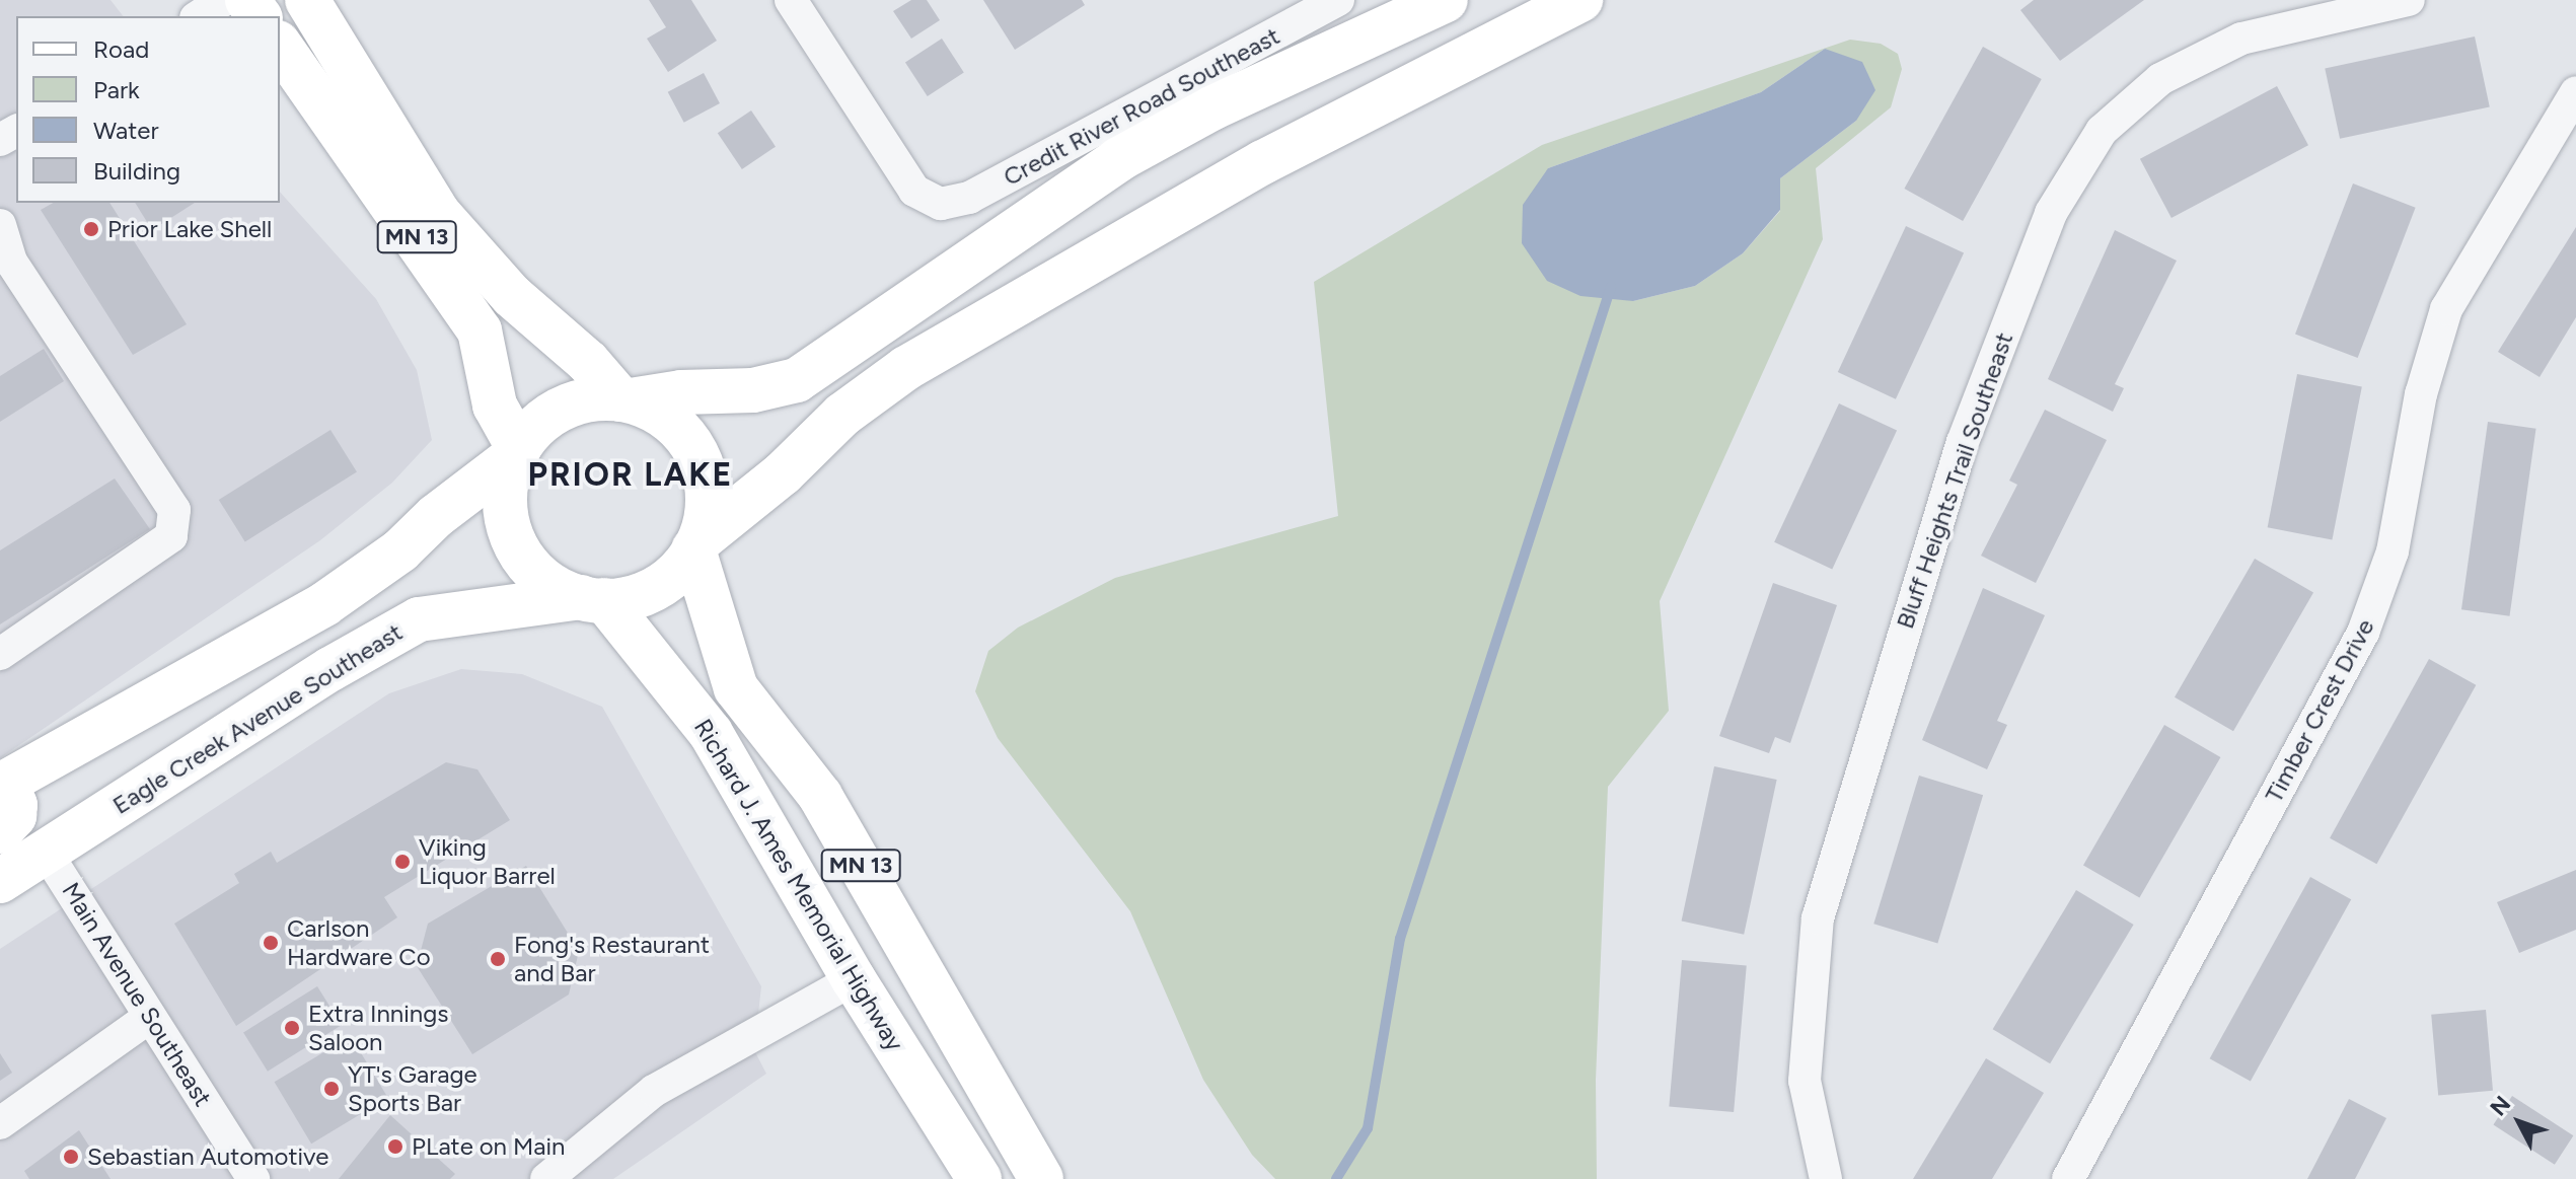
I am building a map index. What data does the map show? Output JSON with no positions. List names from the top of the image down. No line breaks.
{"streets":{"main road":["MN 13","Eagle Creek Avenue Southeast","Richard J. Ames Memorial Highway"],"street":["Credit River Road Southeast","Bluff Heights Trail Southeast","Timber Crest Drive","Main Avenue Southeast"]},"crossings":[["MN 13","Eagle Creek Avenue Southeast"],["MN 13","Richard J. Ames Memorial Highway"],["Eagle Creek Avenue Southeast","Richard J. Ames Memorial Highway"],["Eagle Creek Avenue Southeast","Main Avenue Southeast"]],"districts":["PRIOR LAKE"],"places":["Prior Lake Shell","Viking Liquor Barrel","Carlson Hardware Co","Fong's Restaurant and Bar","Extra Innings Saloon","YT's Garage Sports Bar","PLate on Main","Sebastian Automotive"],"legend":["Road","Park","Water","Building"],"north":"top left"}
